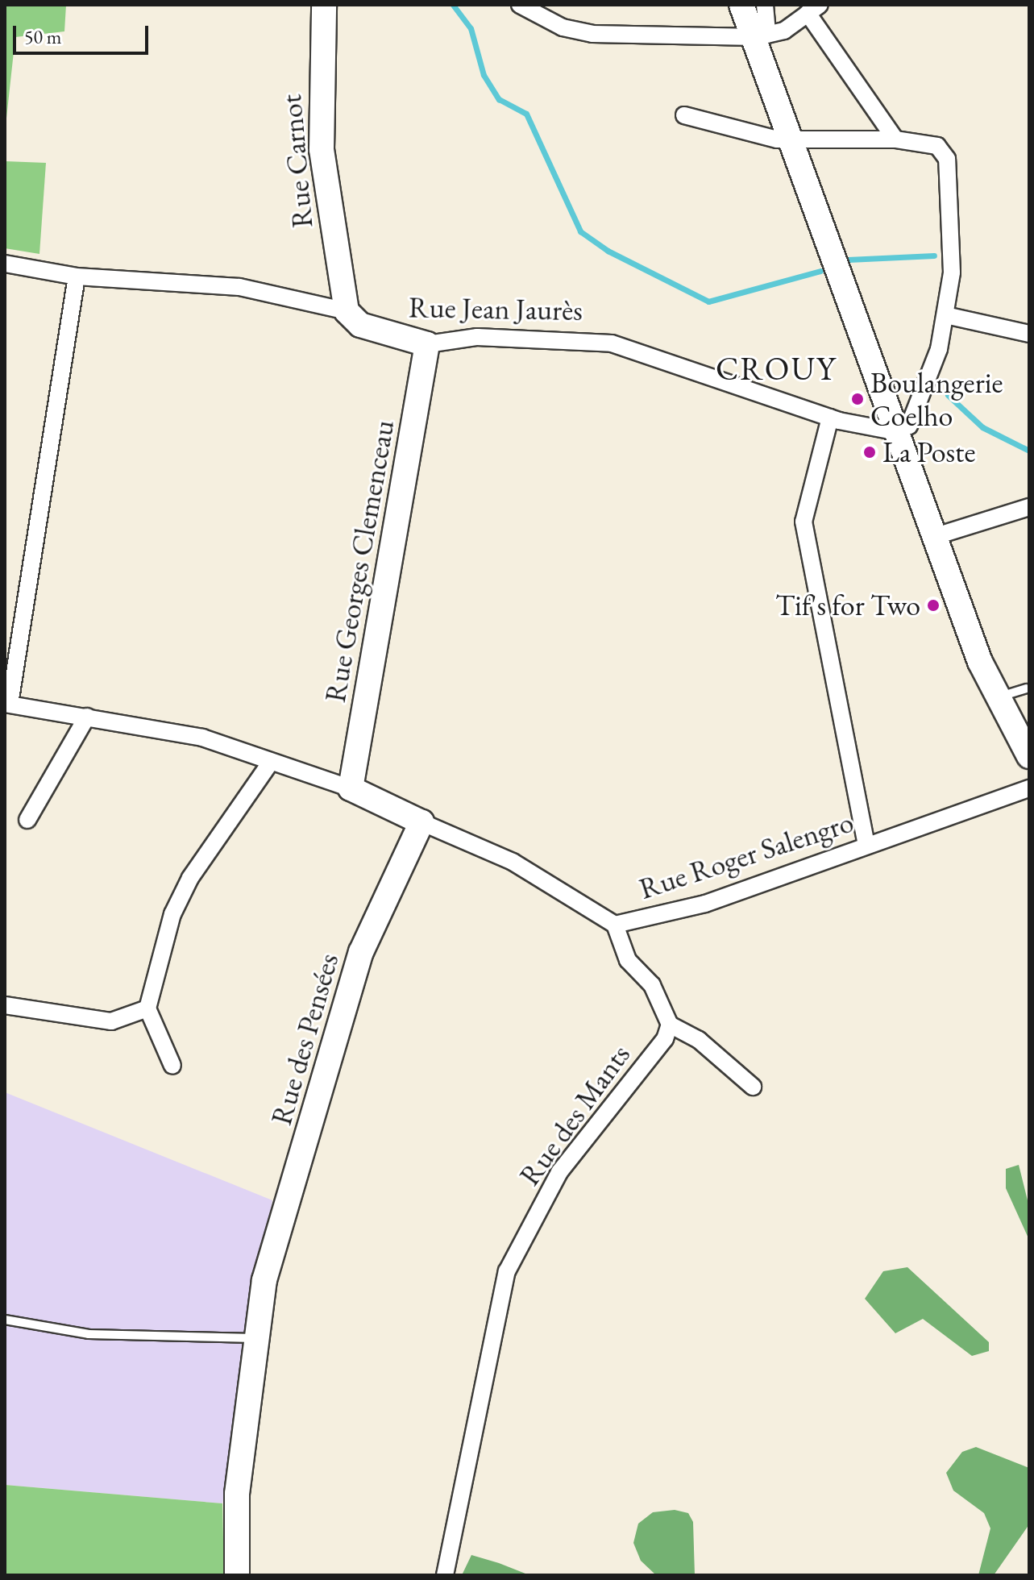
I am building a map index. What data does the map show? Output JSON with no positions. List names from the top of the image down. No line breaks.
{"streets":{"street":["Rue Carnot","Rue Jean Jaurès","Rue Georges Clemenceau","Rue Roger Salengro","Rue des Pensées","Rue des Mants"]},"crossings":[["Rue Carnot","Rue Jean Jaurès"],["Rue Jean Jaurès","Rue Georges Clemenceau"],["Rue Roger Salengro","Rue des Pensées"]],"districts":["CROUY"],"places":["Boulangerie Coelho","La Poste","Tif's for Two"],"scale_bar":"50 m"}
